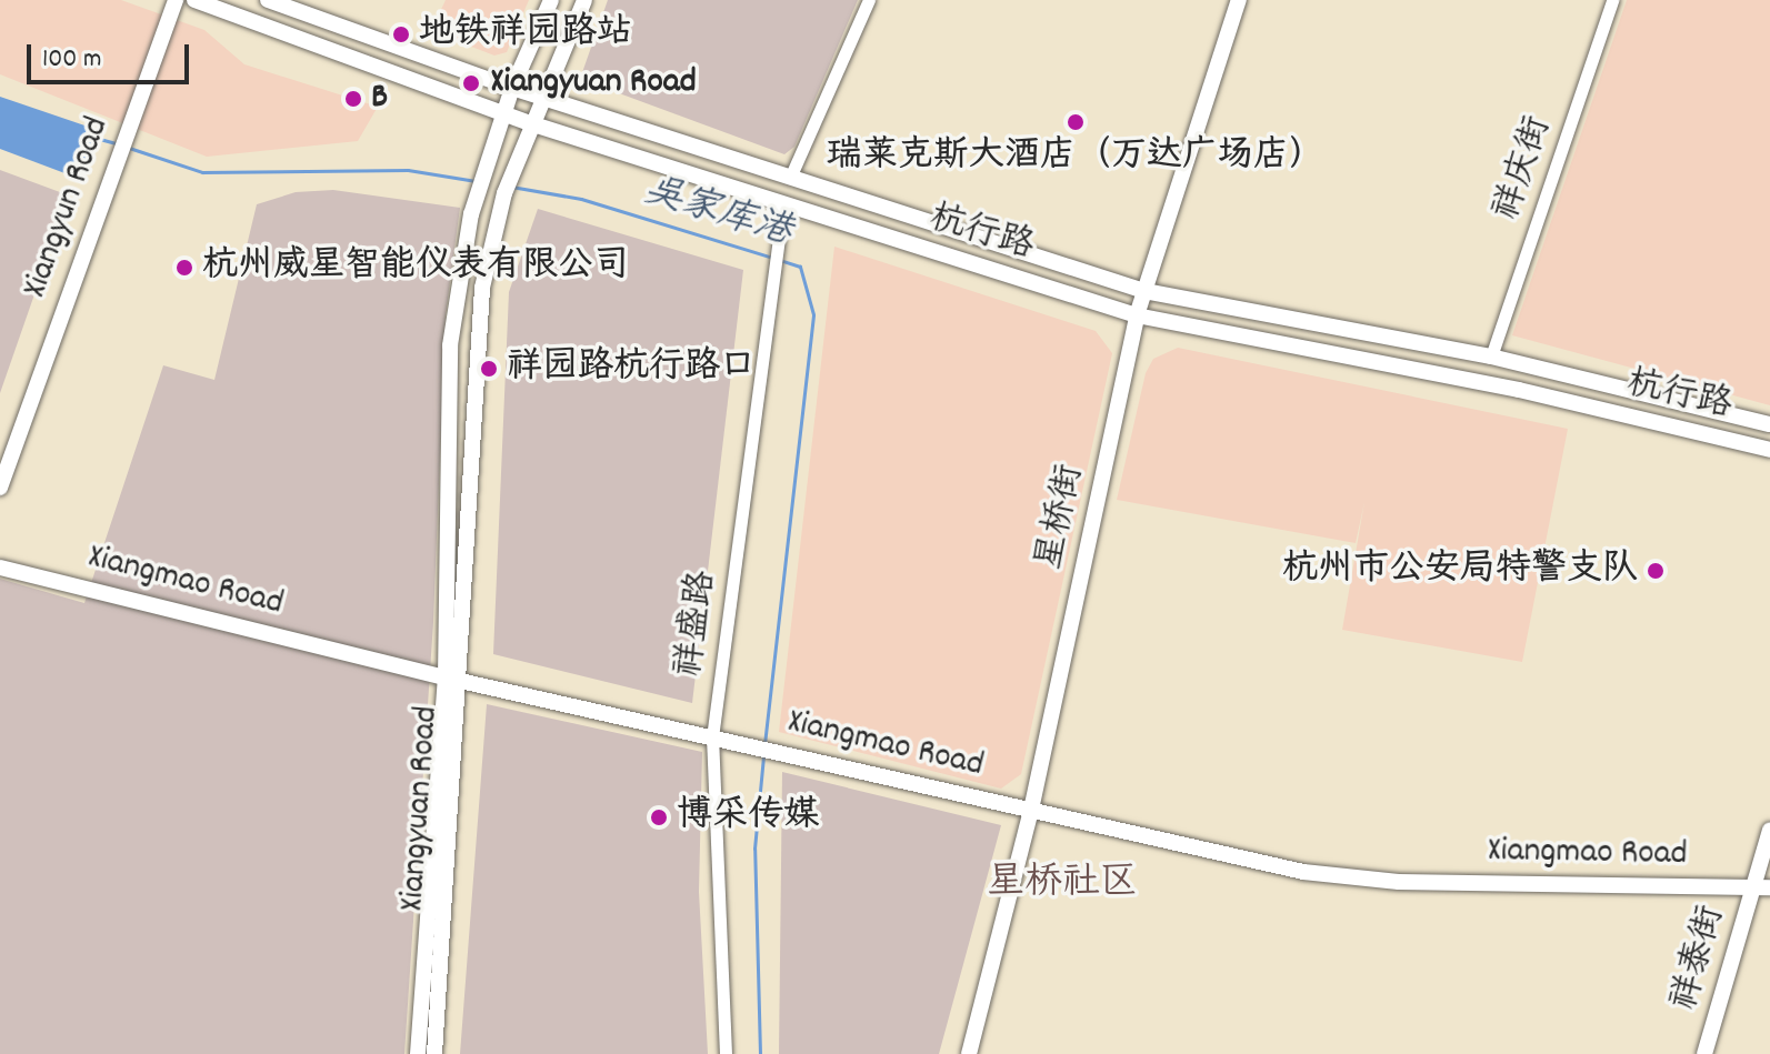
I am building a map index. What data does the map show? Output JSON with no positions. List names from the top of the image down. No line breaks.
{"streets":{"main road":["Xiangyun Road","杭行路","星桥街","Xiangmao Road","Xiangyuan Road","祥泰街"],"street":["祥庆街","祥盛路"]},"crossings":[["祥庆街","杭行路"],["杭行路","星桥街"],["杭行路","祥盛路"],["杭行路","Xiangyuan Road"],["星桥街","Xiangmao Road"],["Xiangmao Road","祥盛路"],["Xiangmao Road","Xiangyuan Road"],["Xiangmao Road","祥泰街"]],"districts":["星桥社区"],"water":["吴家库港"],"places":["地铁祥园路站","Xiangyuan Road","B","瑞莱克斯大酒店（万达广场店）","杭州威星智能仪表有限公司","祥园路杭行路口","杭州市公安局特警支队","博采传媒"],"scale_bar":"100 m"}
